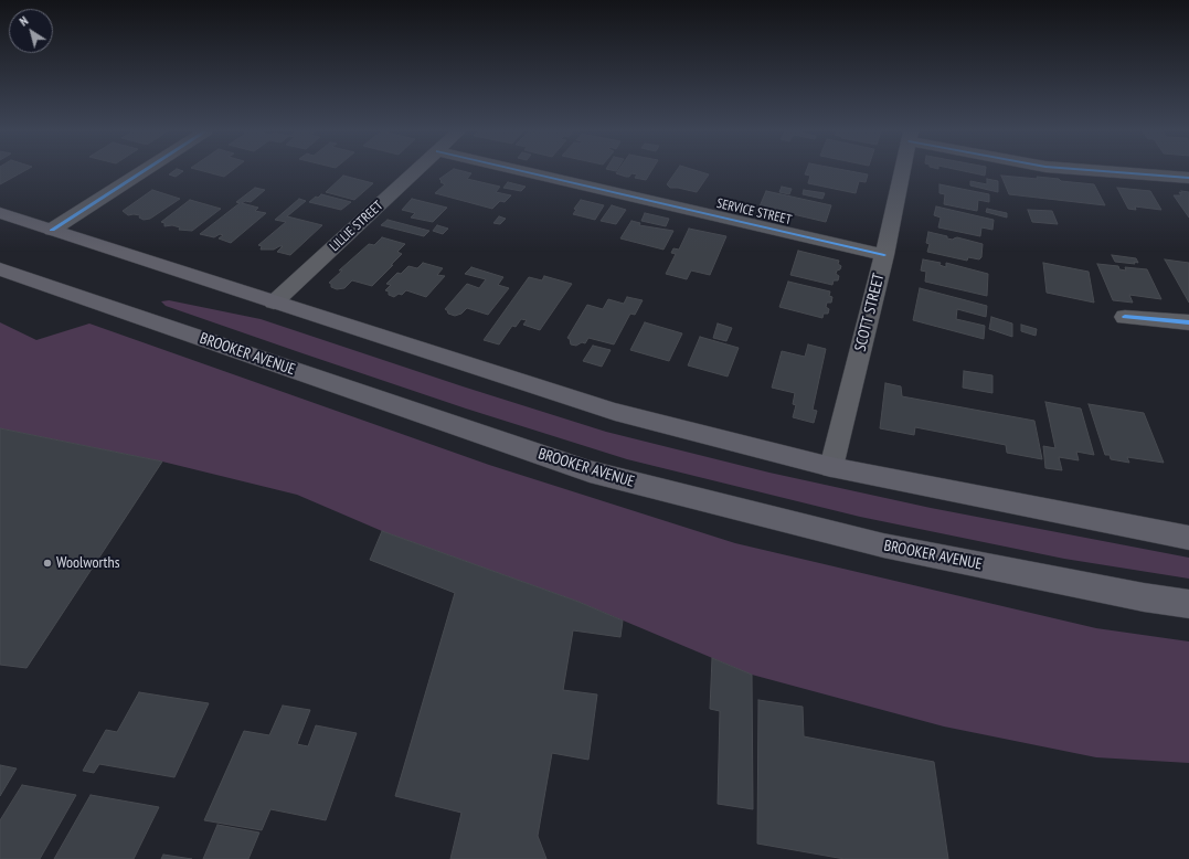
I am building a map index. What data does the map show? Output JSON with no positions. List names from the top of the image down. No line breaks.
{"streets":{"highway":["BROOKER AVENUE"],"street":["SERVICE STREET","LILLIE STREET","SCOTT STREET"]},"crossings":[["SERVICE STREET","SCOTT STREET"]],"places":["Woolworths"],"north":"top left"}
